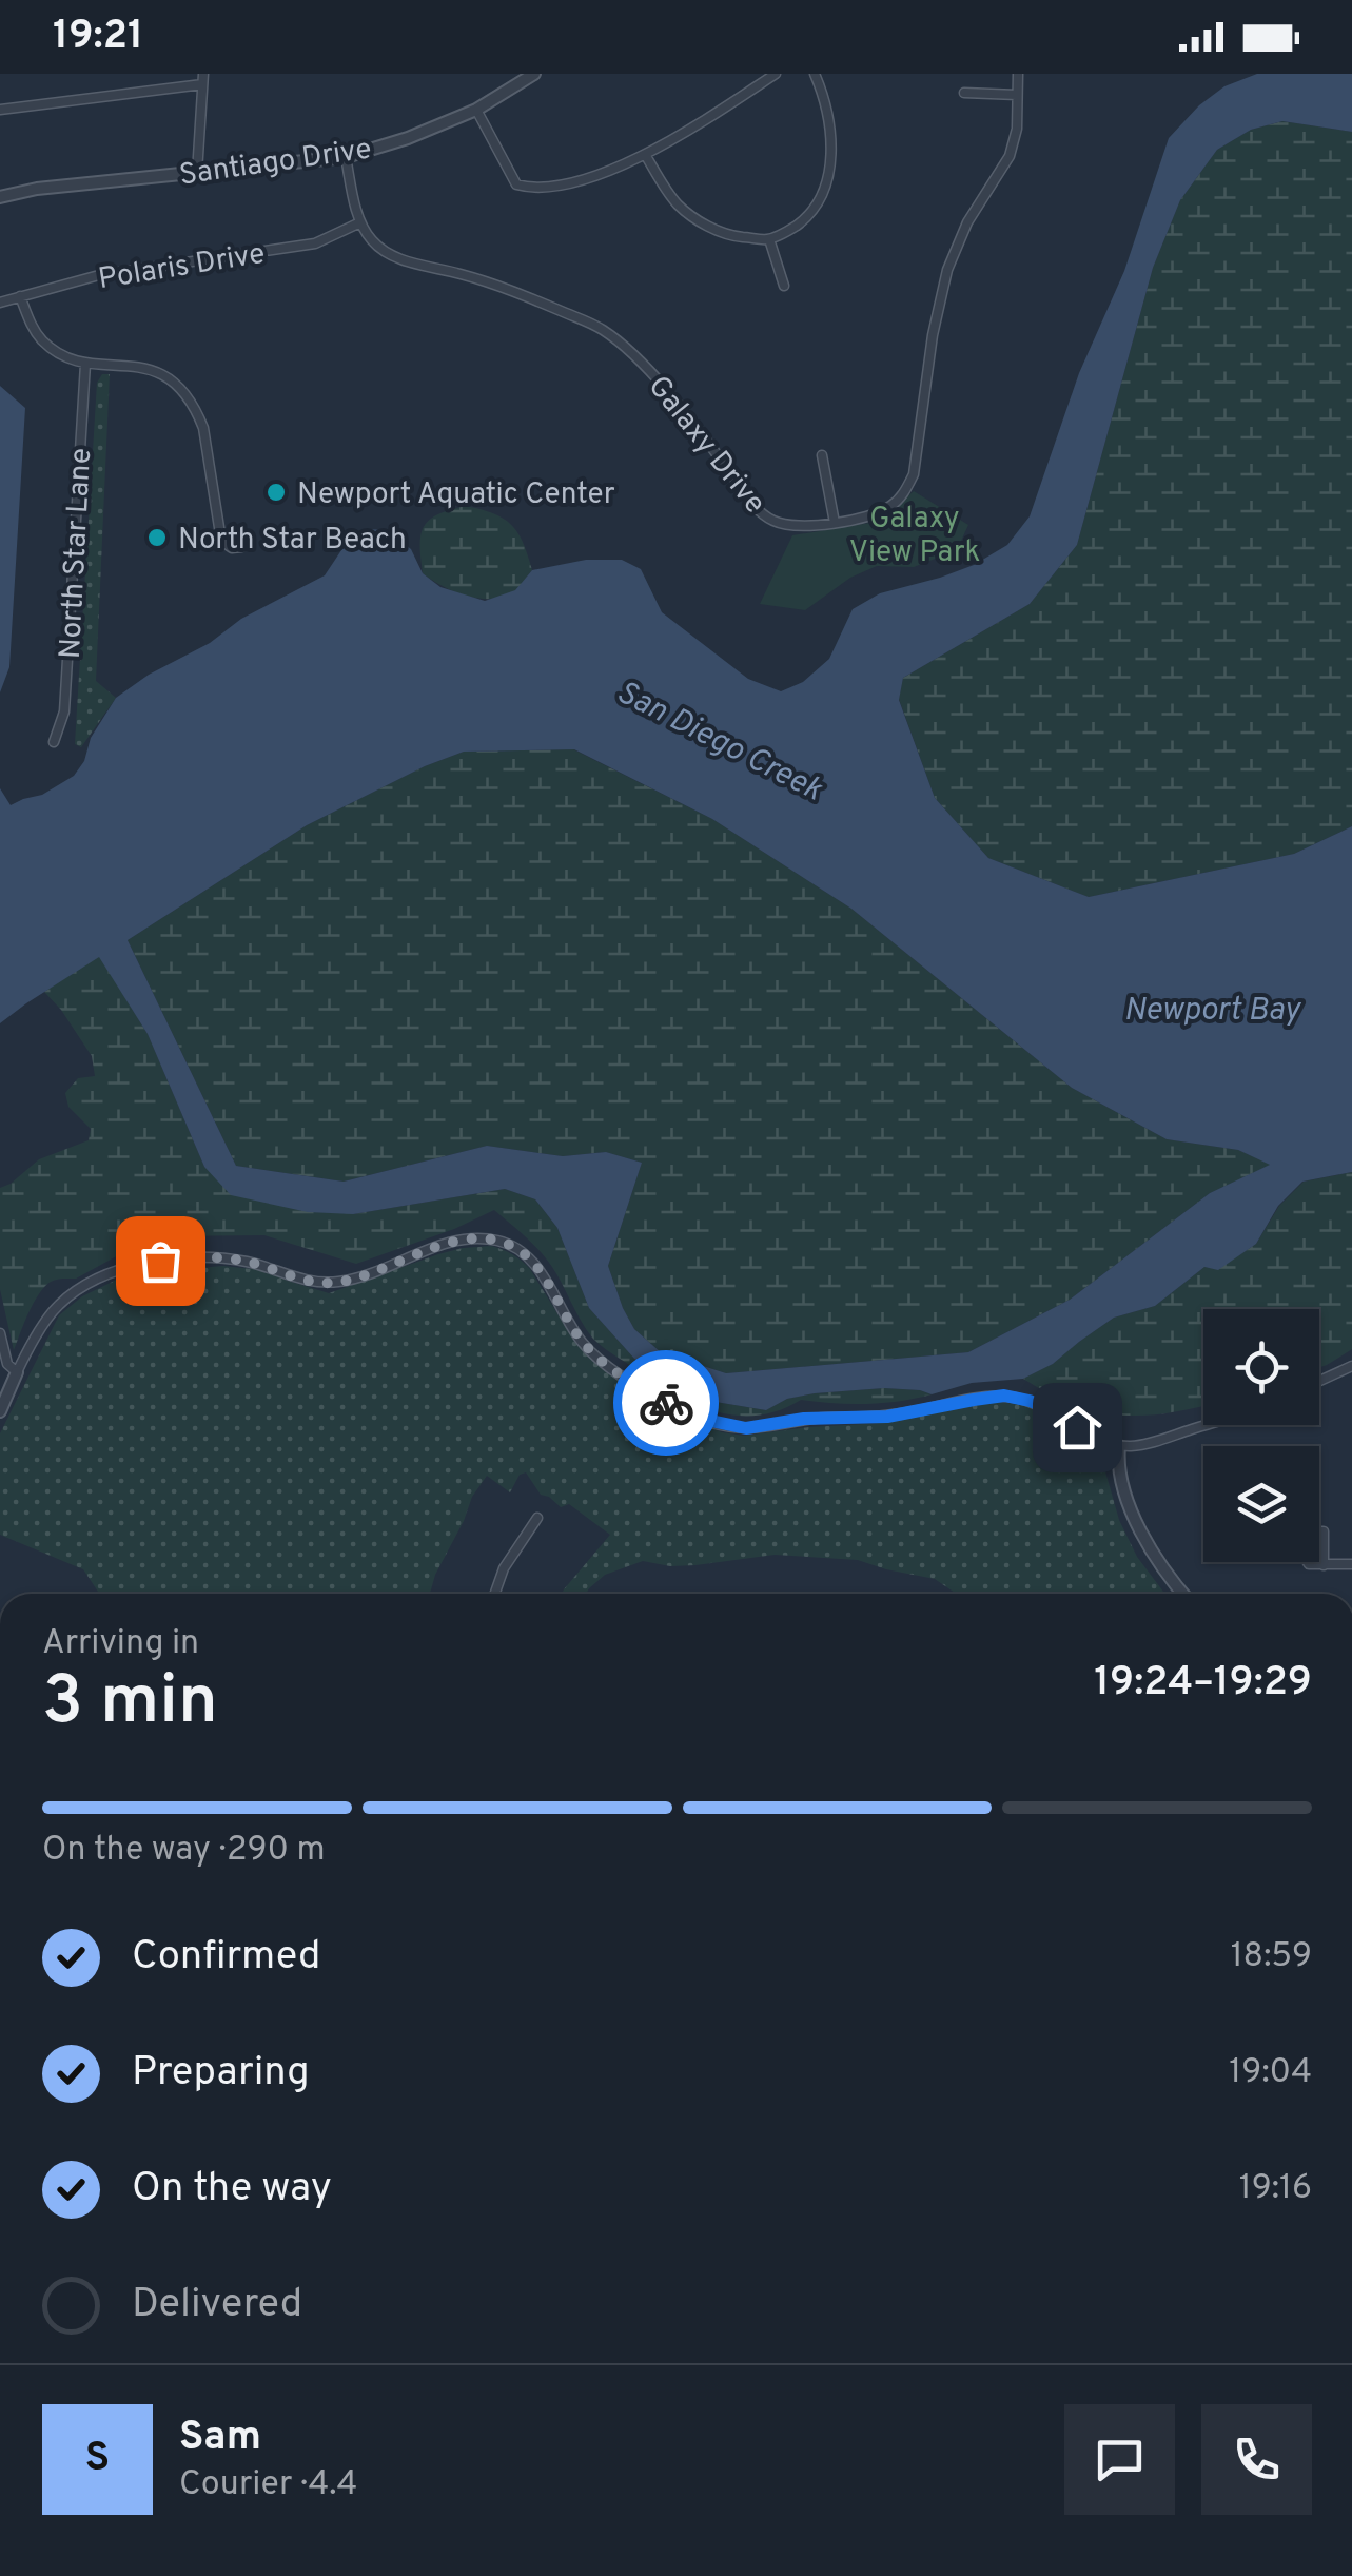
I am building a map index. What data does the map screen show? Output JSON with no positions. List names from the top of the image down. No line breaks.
{"streets":{"street":["Santiago Drive","Polaris Drive","Galaxy Drive","North Star Lane"]},"crossings":[["Polaris Drive","Galaxy Drive"]],"water":["San Diego Creek","Newport Bay"],"parks":["Galaxy View Park"],"places":["Newport Aquatic Center","North Star Beach"],"page":{"status":"19:21","heading":["3 min","Arriving in","19:24–19:29"],"panel":["Sam","Courier · 4.4"],"bar":"On the way · 290 m","list":[["Confirmed","18:59"],["Preparing","19:04"],["On the way","19:16"],"Delivered"],"round":"S"}}
